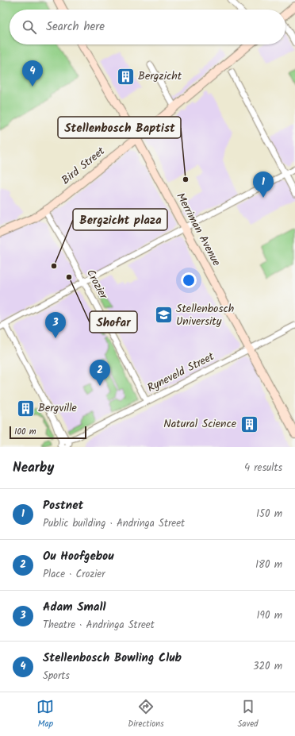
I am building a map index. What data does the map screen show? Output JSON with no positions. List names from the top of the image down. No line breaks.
{"streets":{"street":["Bird Street","Merriman Avenue","Crozier","Ryneveld Street"]},"crossings":[["Bird Street","Merriman Avenue"],["Bird Street","Crozier"],["Merriman Avenue","Ryneveld Street"],["Crozier","Ryneveld Street"]],"places":{"building":["Bergzicht","Bergville","Natural Science"],"other":["Stellenbosch Baptist","Bergzicht plaza","Shofar"],"school or university":["Stellenbosch University"]},"scale_bar":"100 m","page":{"search":"Search here","pins":["4","1","3","2"],"scale":"100 m","heading":["Nearby","4 results"],"list":[{"mark":"1","name":"Postnet","note":"Public building · Andringa Street","value":"150 m"},{"mark":"2","name":"Ou Hoofgebou","note":"Place · Crozier","value":"180 m"},{"mark":"3","name":"Adam Small","note":"Theatre · Andringa Street","value":"190 m"},{"mark":"4","name":"Stellenbosch Bowling Club","note":"Sports","value":"320 m"}],"nav":["Map","Directions","Saved"]}}
